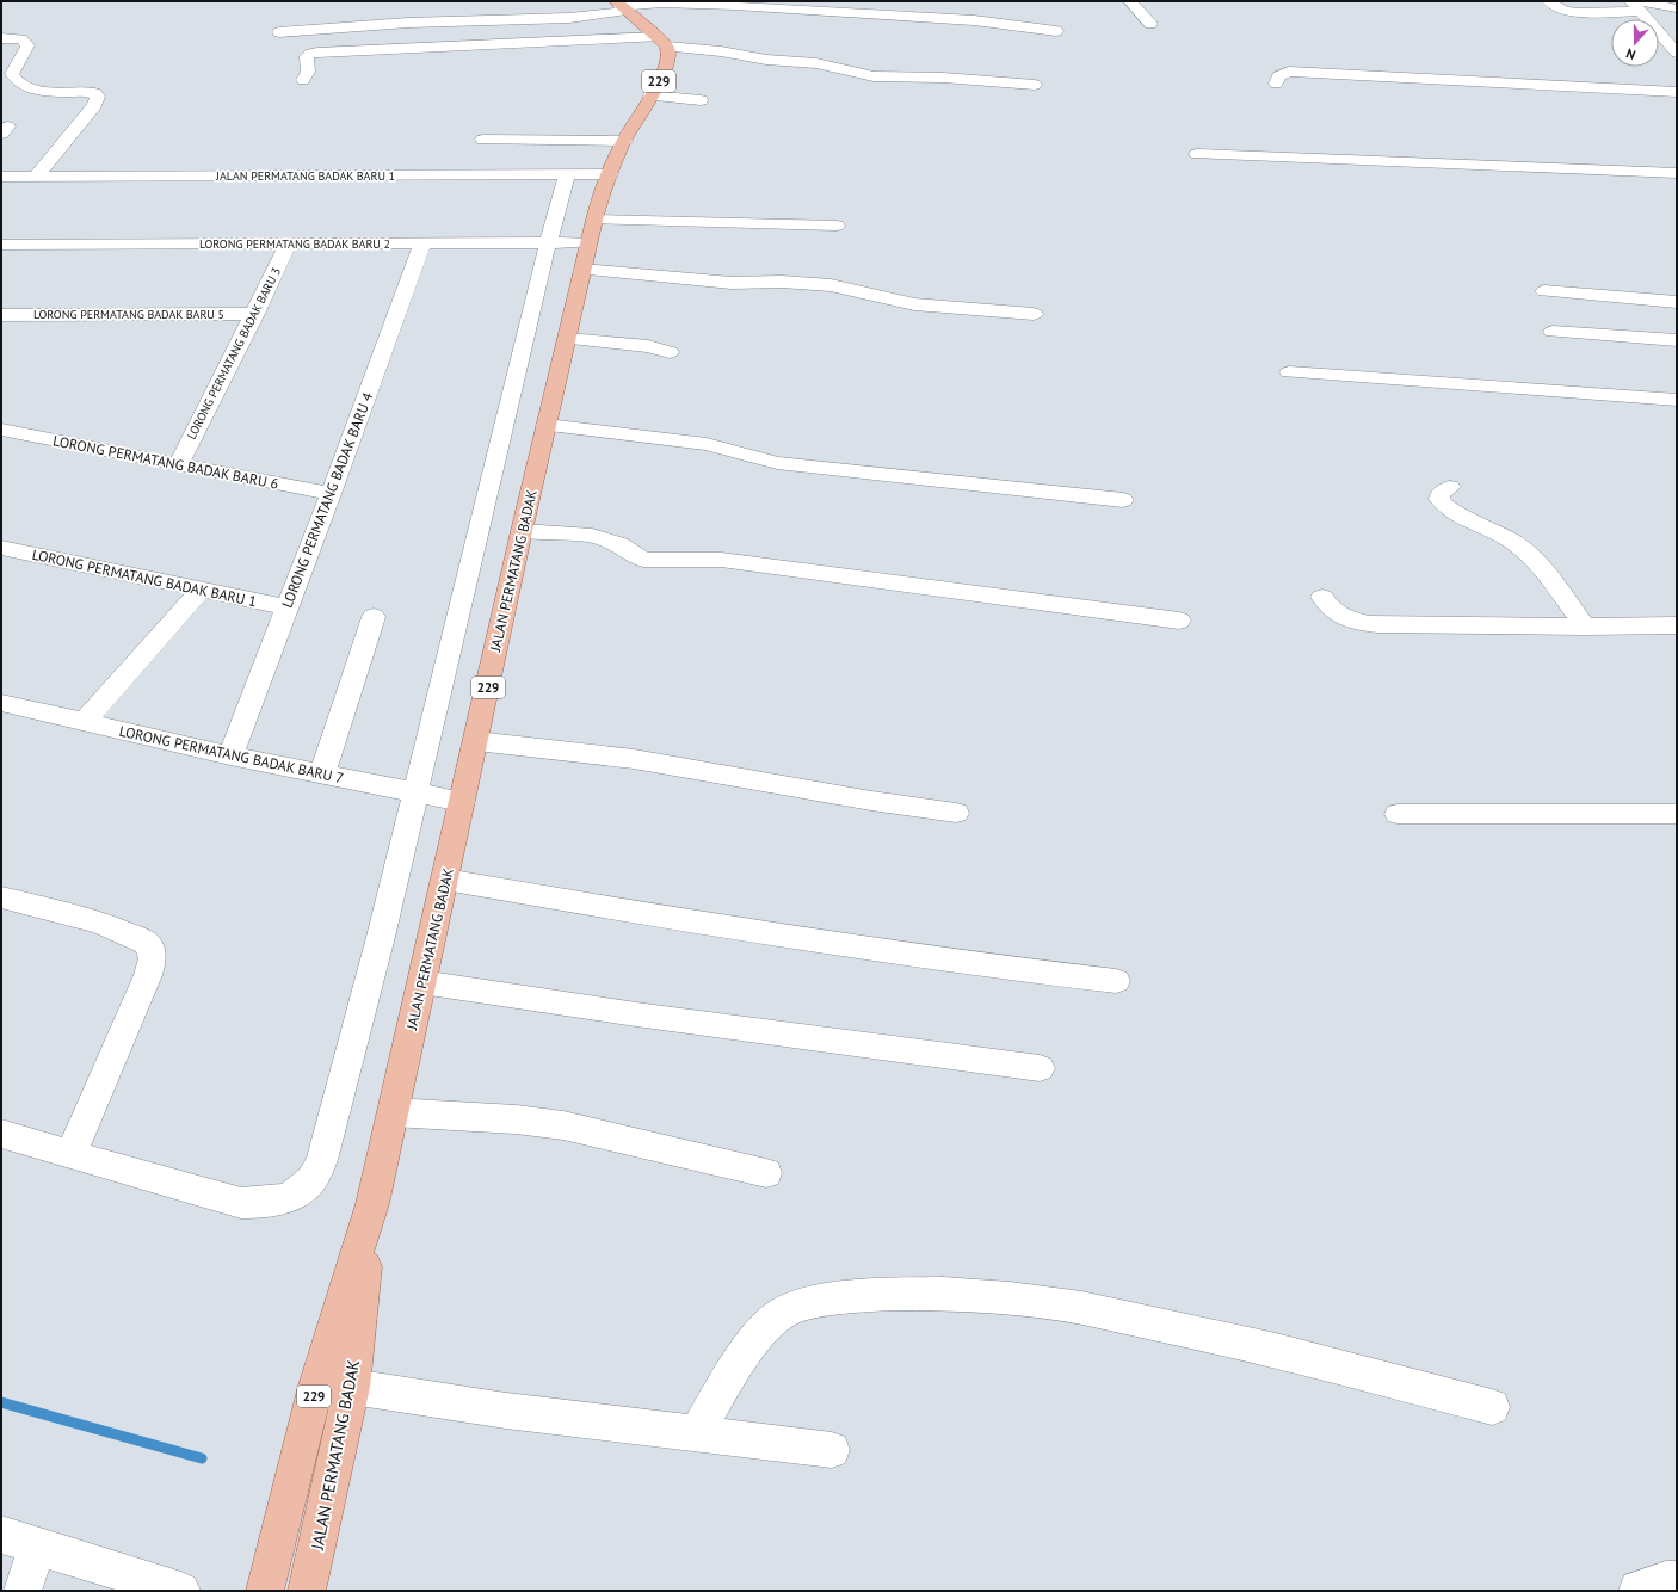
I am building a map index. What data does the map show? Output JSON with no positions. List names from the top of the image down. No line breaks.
{"streets":{"main road":["229","JALAN PERMATANG BADAK"],"street":["JALAN PERMATANG BADAK BARU 1","LORONG PERMATANG BADAK BARU 2","LORONG PERMATANG BADAK BARU 5","LORONG PERMATANG BADAK BARU 3","LORONG PERMATANG BADAK BARU 6","LORONG PERMATANG BADAK BARU 4","LORONG PERMATANG BADAK BARU 1","LORONG PERMATANG BADAK BARU 7"]},"crossings":[["JALAN PERMATANG BADAK BARU 1","JALAN PERMATANG BADAK"],["LORONG PERMATANG BADAK BARU 2","LORONG PERMATANG BADAK BARU 3"],["LORONG PERMATANG BADAK BARU 2","LORONG PERMATANG BADAK BARU 4"],["LORONG PERMATANG BADAK BARU 2","JALAN PERMATANG BADAK"],["LORONG PERMATANG BADAK BARU 5","LORONG PERMATANG BADAK BARU 3"],["LORONG PERMATANG BADAK BARU 3","LORONG PERMATANG BADAK BARU 6"],["LORONG PERMATANG BADAK BARU 6","LORONG PERMATANG BADAK BARU 4"],["LORONG PERMATANG BADAK BARU 4","LORONG PERMATANG BADAK BARU 1"],["LORONG PERMATANG BADAK BARU 4","LORONG PERMATANG BADAK BARU 7"],["JALAN PERMATANG BADAK","LORONG PERMATANG BADAK BARU 7"]],"north":"bottom"}
